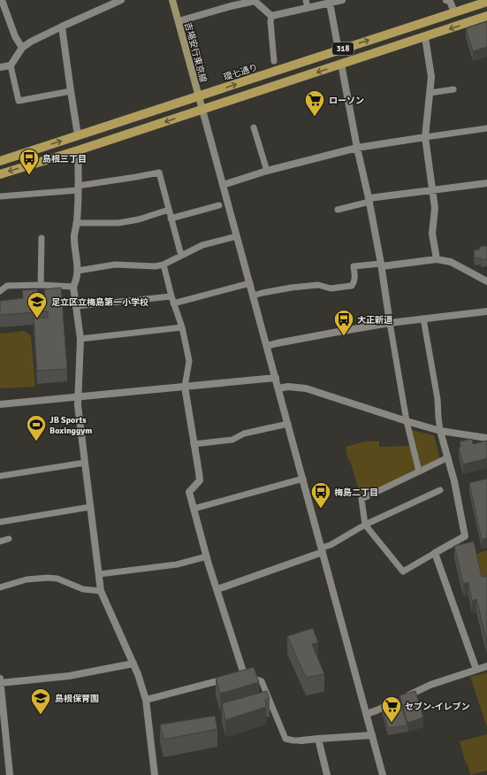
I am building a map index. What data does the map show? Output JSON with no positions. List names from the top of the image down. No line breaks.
{"streets":{"main road":["318","吉場安行東京線","環七通り"]},"crossings":[["318","吉場安行東京線"],["吉場安行東京線","環七通り"]],"places":{"supermarket":["ローソン","セブン-イレブン"],"bus stop":["島根三丁目","大正新道","梅島二丁目"],"school or university":["足立区立梅島第一小学校","島根保育園"],"sports":["JB Sports Boxinggym"]}}
